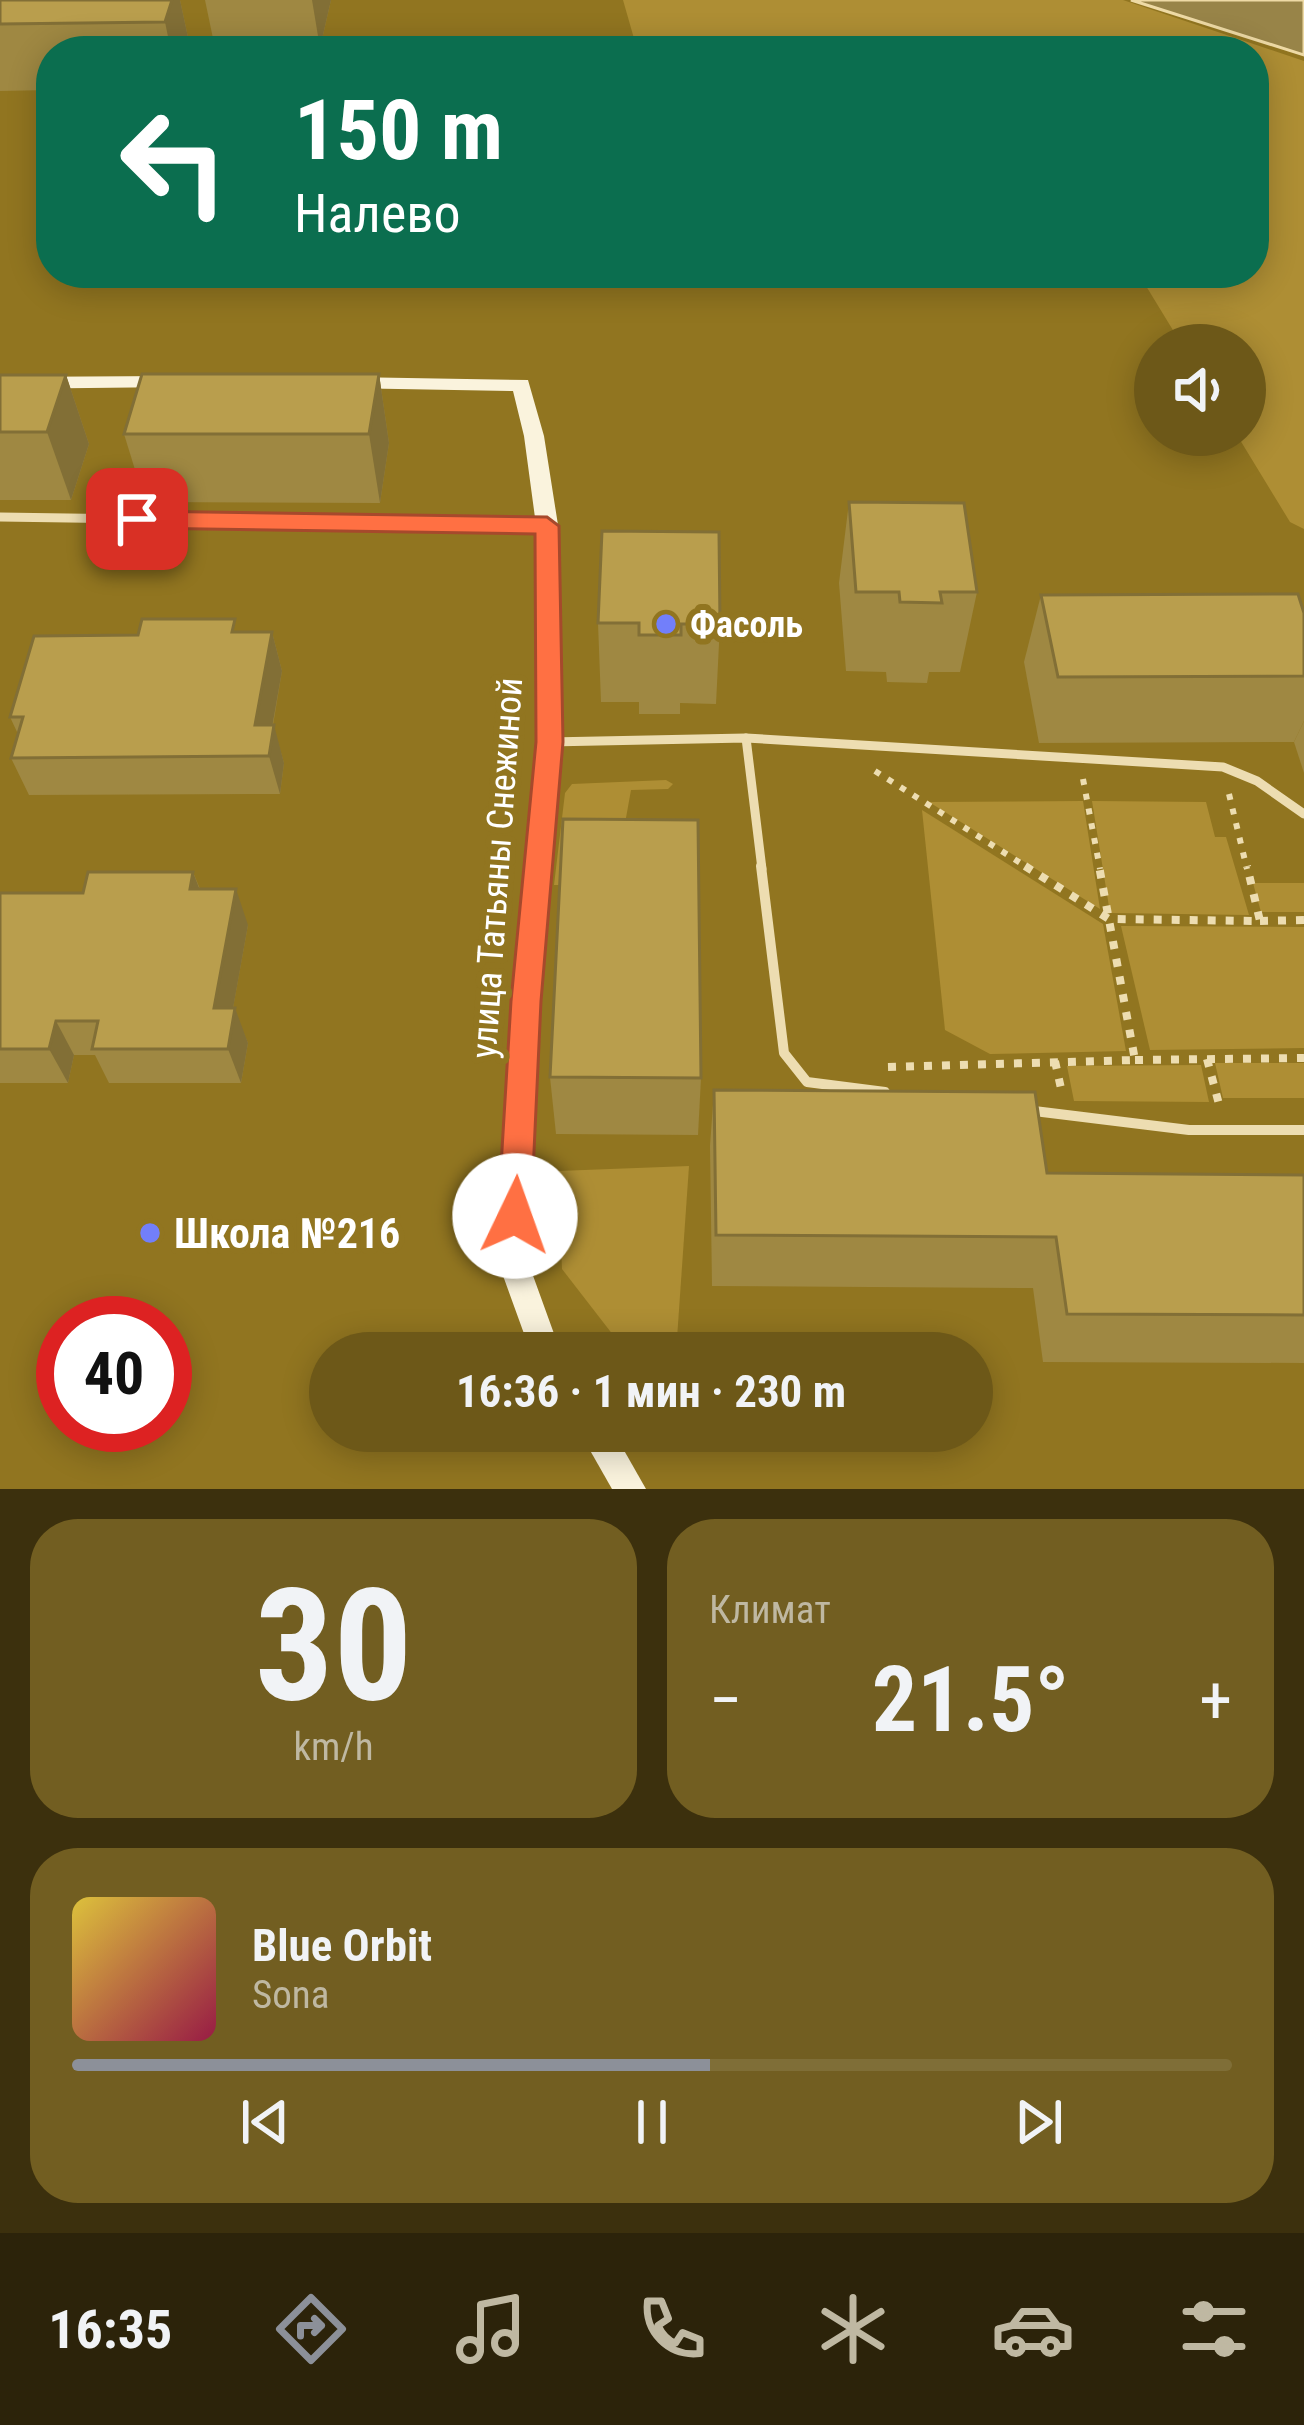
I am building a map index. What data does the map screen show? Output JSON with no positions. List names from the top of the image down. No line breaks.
{"streets":{"street":["улица Татьяны Снежиной"]},"places":["Фасоль","Школа №216"],"page":{"turn":["150 m","Налево"],"limit":"40","trip":"16:36 · 1 мин · 230 m","tile":[["30","km/h"],"Климат"],"heat":["−","21.5°","+"],"song":["Blue Orbit","Sona"],"tabs":"16:35"}}
